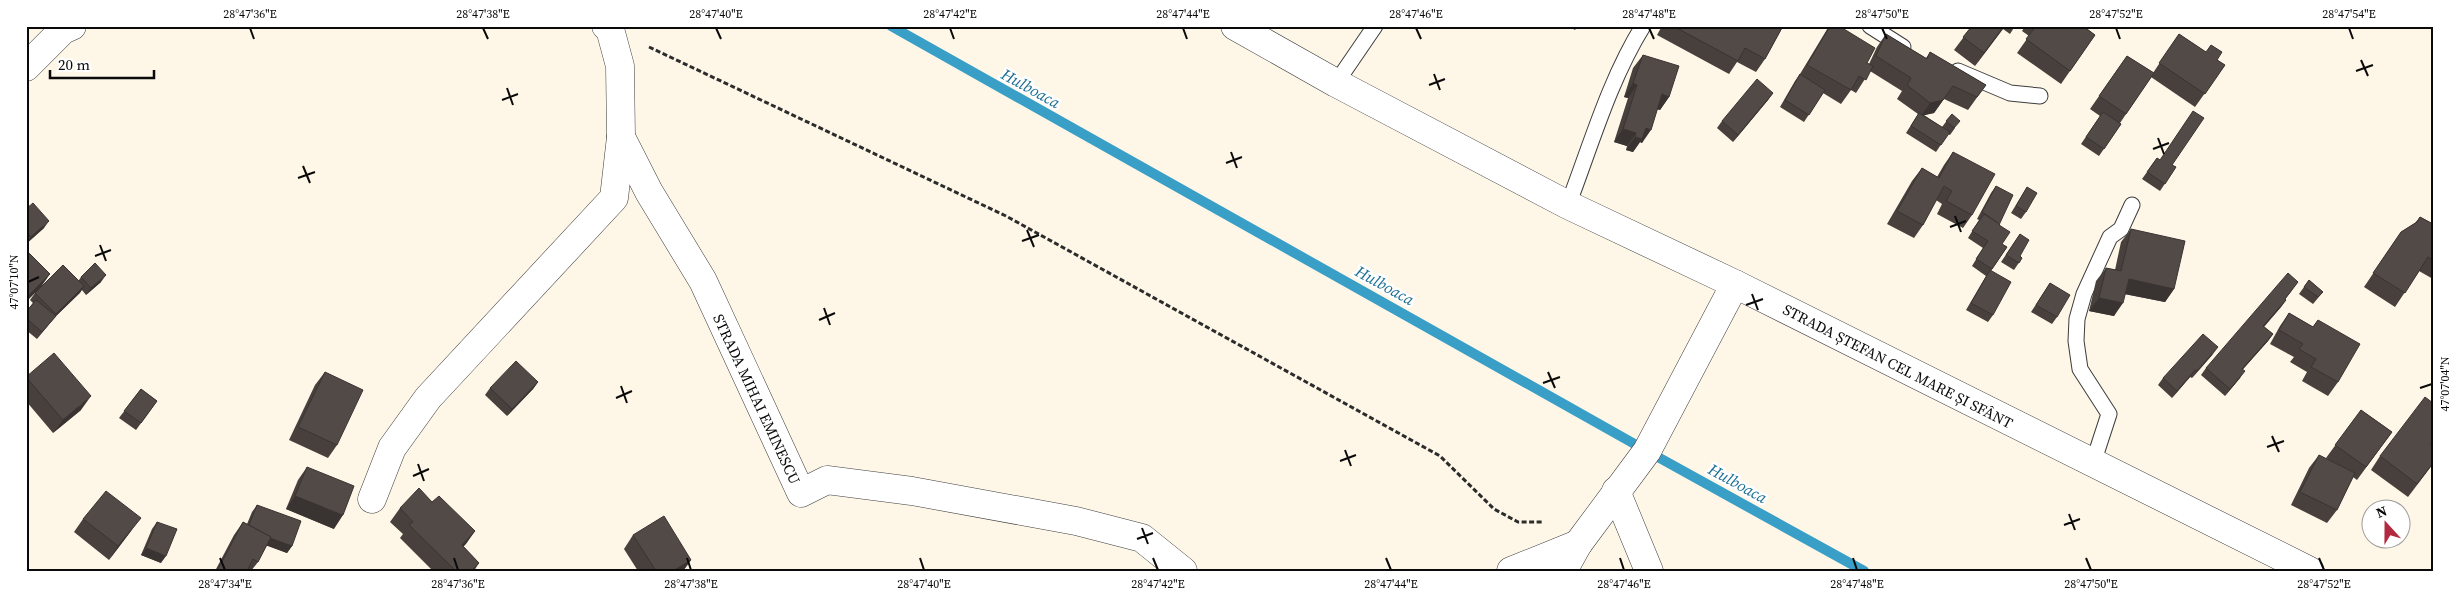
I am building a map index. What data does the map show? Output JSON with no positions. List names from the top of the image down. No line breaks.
{"streets":{"street":["STRADA ȘTEFAN CEL MARE ȘI SFÂNT","STRADA MIHAI EMINESCU"]},"water":["Hulboaca"],"scale_bar":"20 m","north":"top","coordinates":["28°47'36\"E","28°47'38\"E","28°47'40\"E","28°47'42\"E","28°47'44\"E","28°47'46\"E","28°47'48\"E","28°47'50\"E","28°47'52\"E","28°47'54\"E","47°07'10\"N","47°07'04\"N","28°47'34\"E"]}
